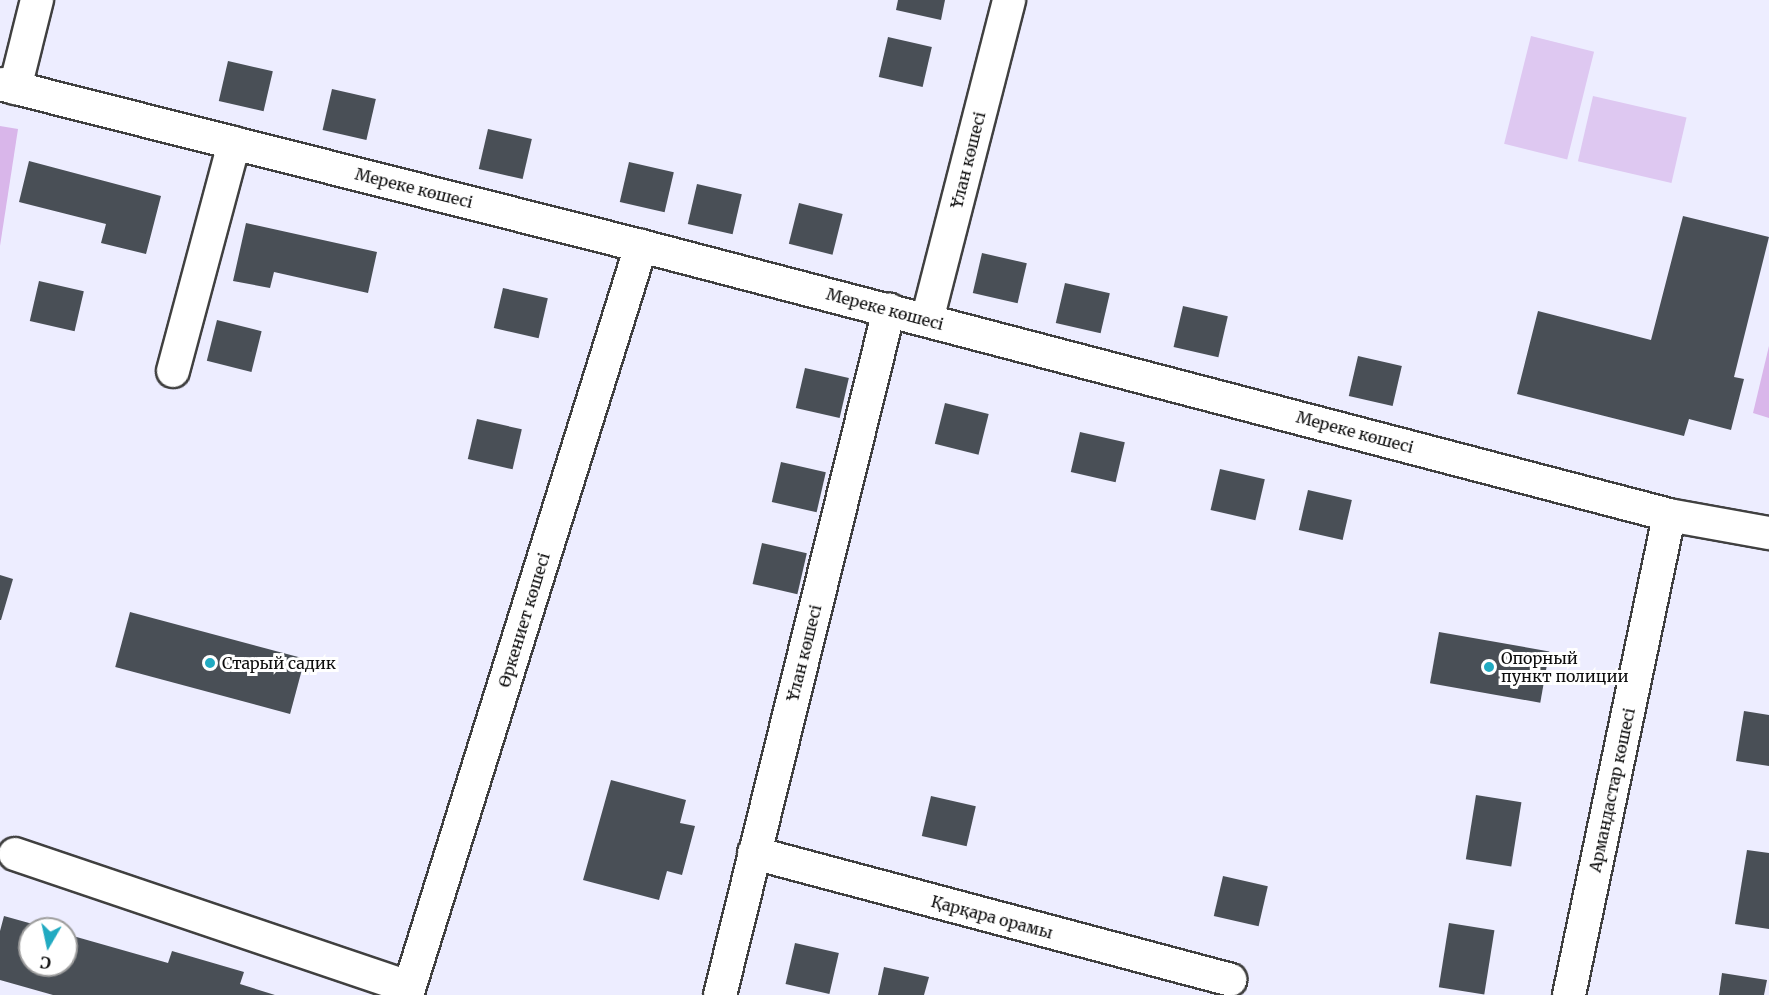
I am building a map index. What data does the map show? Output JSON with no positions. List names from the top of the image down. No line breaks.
{"streets":{"street":["Ұлан көшесі","Мереке көшесі","Өркениет көшесі","Армандастар көшесі","Қарқара орамы"]},"crossings":[["Ұлан көшесі","Мереке көшесі"],["Ұлан көшесі","Қарқара орамы"],["Мереке көшесі","Өркениет көшесі"],["Мереке көшесі","Армандастар көшесі"]],"places":["Старый садик","Опорный пункт полиции"],"north":"bottom"}
